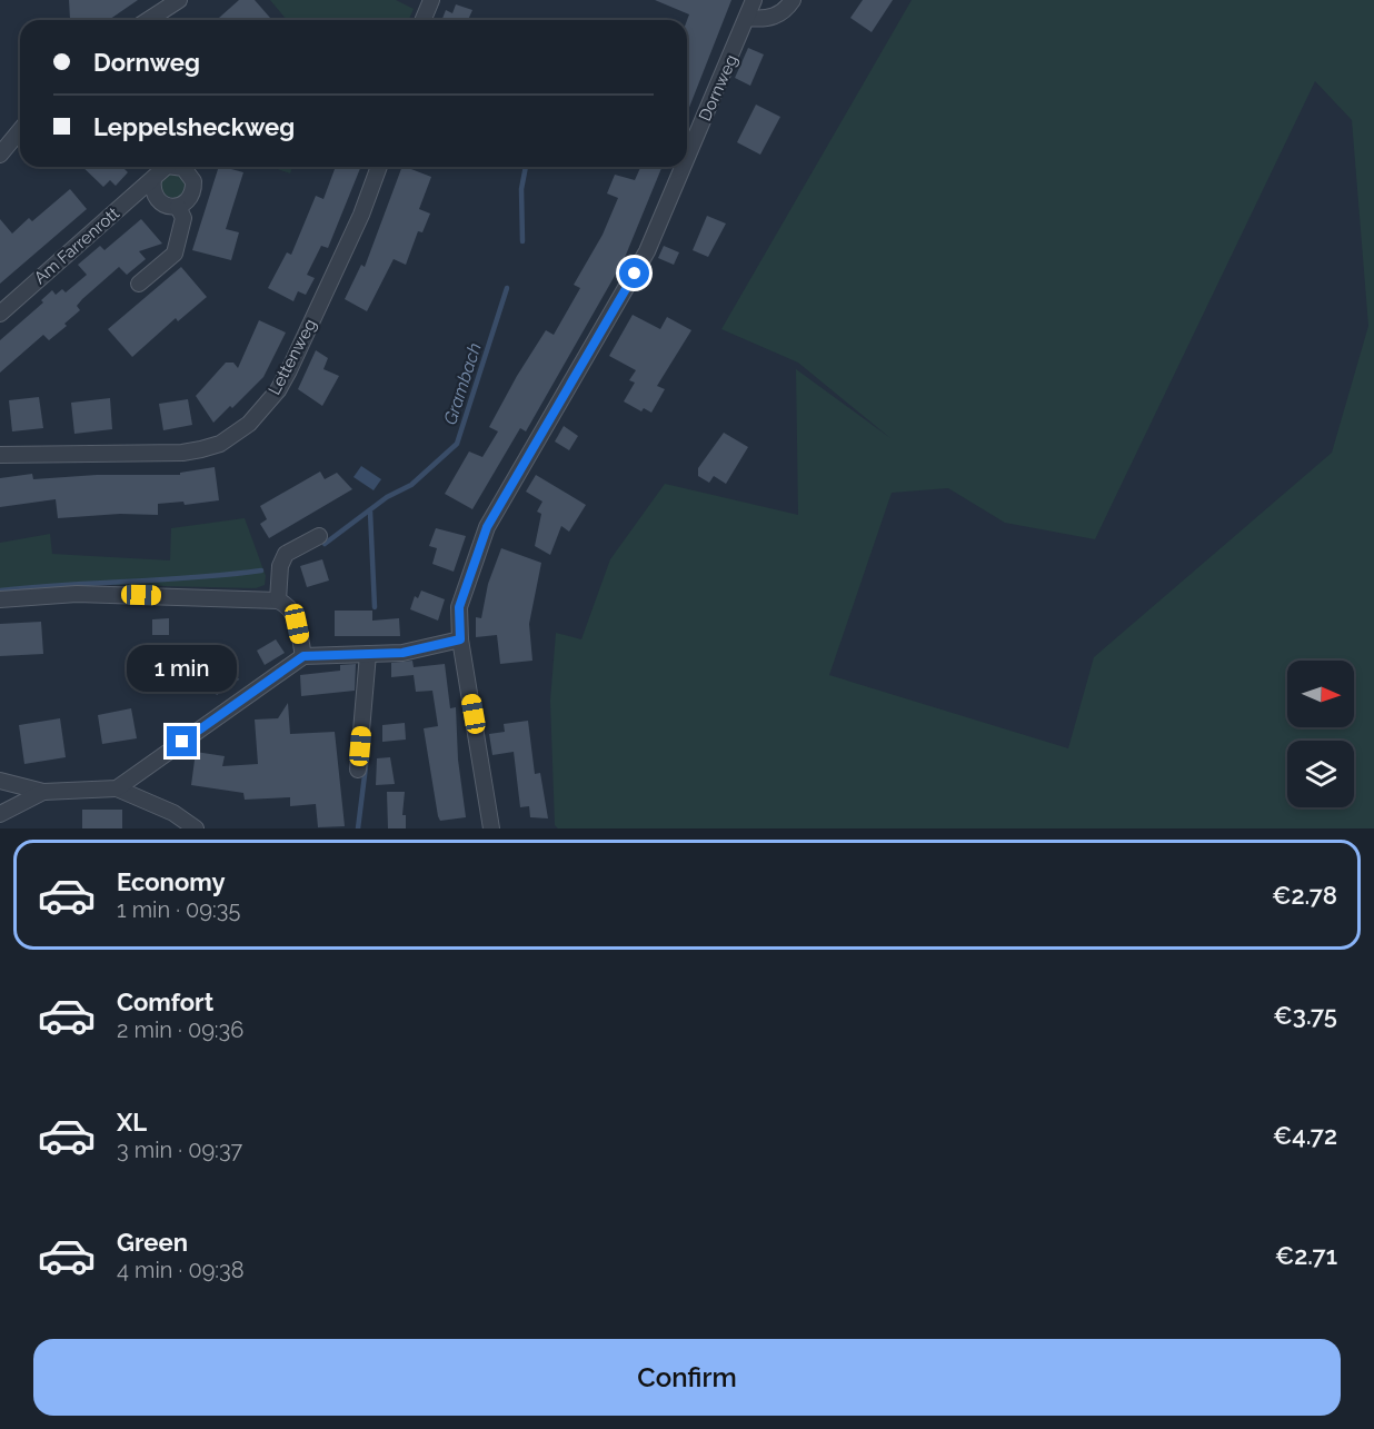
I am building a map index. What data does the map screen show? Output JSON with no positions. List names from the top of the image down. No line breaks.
{"streets":{"street":["Dornweg","Am Farrenrott","Lettenweg"]},"water":["Grambach"],"north":"right","page":{"banner":["Dornweg","Leppelsheckweg"],"bubble":"1 min","list":[{"name":"Economy","note":"1 min · 09:35","value":"€2.78"},{"name":"Comfort","note":"2 min · 09:36","value":"€3.75"},{"name":"XL","note":"3 min · 09:37","value":"€4.72"},{"name":"Green","note":"4 min · 09:38","value":"€2.71"}],"buttons":"Confirm"}}
